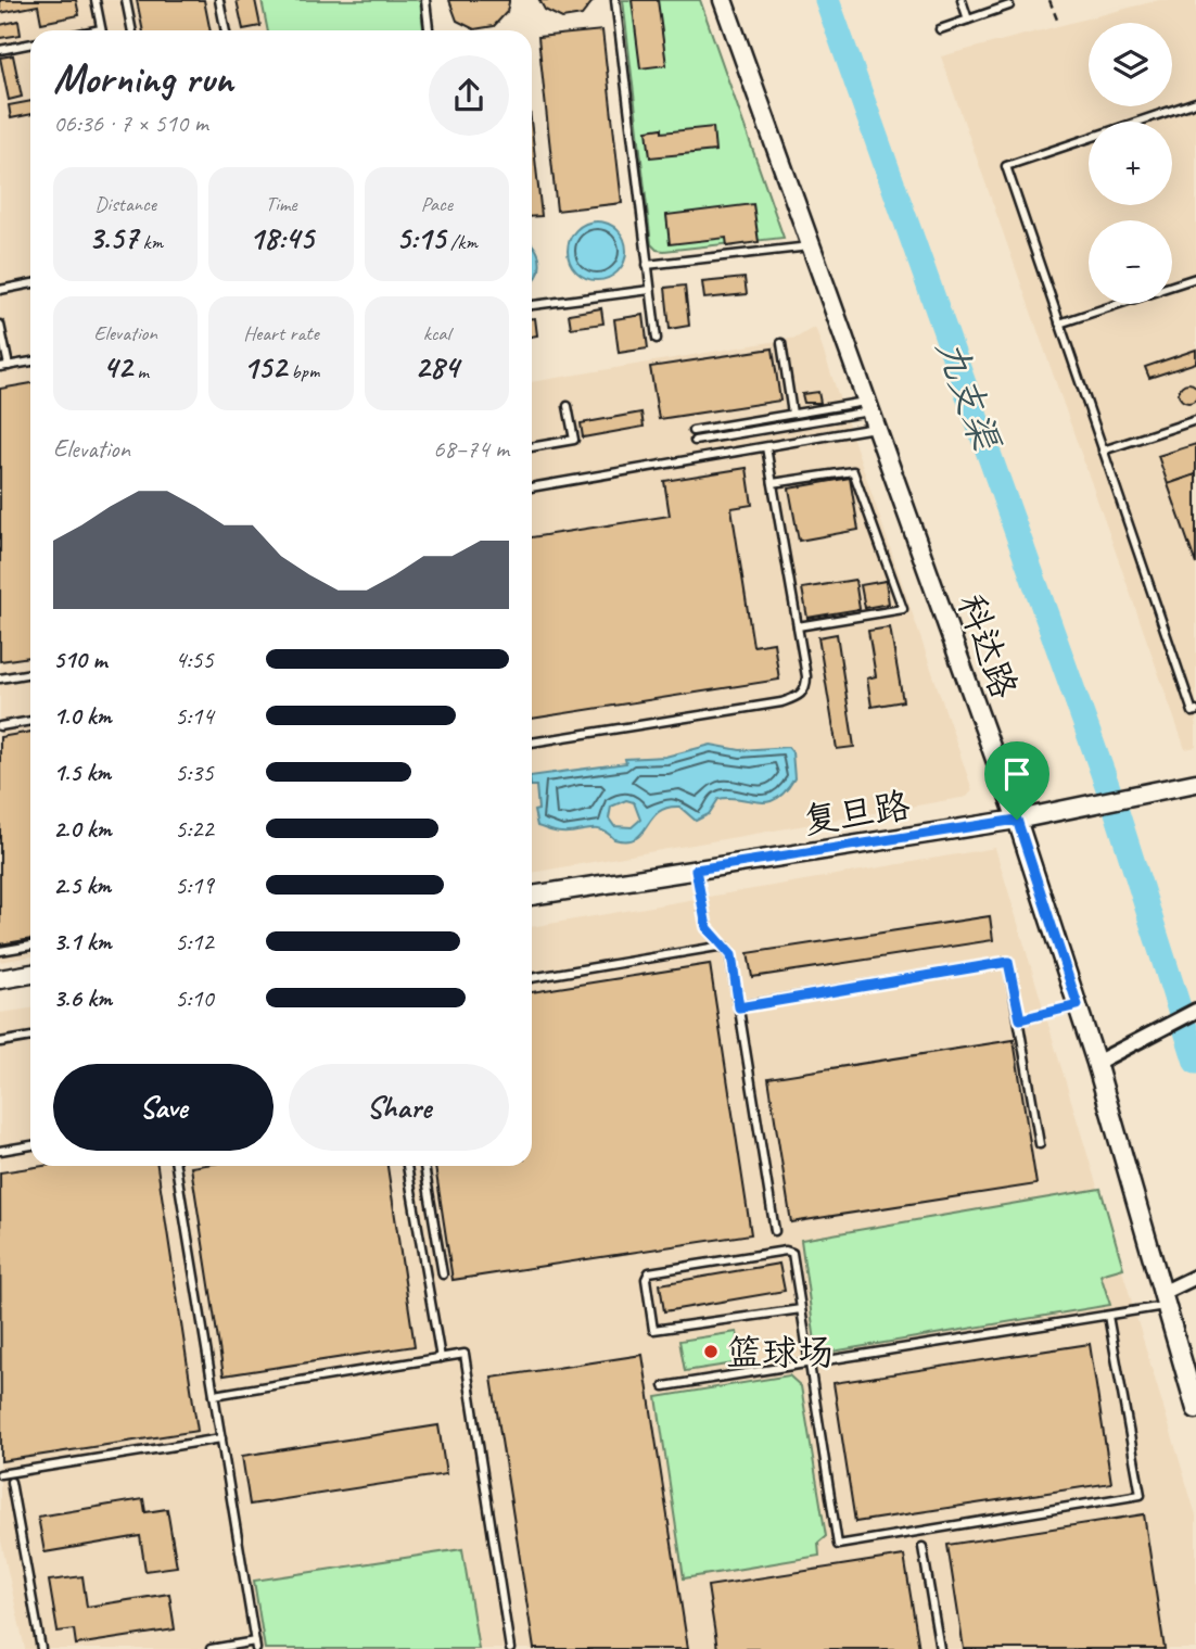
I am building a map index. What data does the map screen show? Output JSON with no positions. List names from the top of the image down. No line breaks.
{"streets":{"street":["科达路","复旦路"]},"crossings":[["科达路","复旦路"]],"water":["九支渠"],"places":["篮球场"],"page":{"map_buttons":["+","−"],"heading":["Morning run","06:36 · 7 × 510 m"],"stats":[["Distance","3.57 km"],["Time","18:45"],["Pace","5:15 /km"],["Elevation","42 m"],["Heart rate","152 bpm"],["kcal","284"]],"chart":["Elevation","68–74 m"],"list":[{"name":"510 m","note":"4:55"},{"name":"1.0 km","note":"5:14"},{"name":"1.5 km","note":"5:35"},{"name":"2.0 km","note":"5:22"},{"name":"2.5 km","note":"5:19"},{"name":"3.1 km","note":"5:12"},{"name":"3.6 km","note":"5:10"}],"buttons":["Save","Share"]}}
